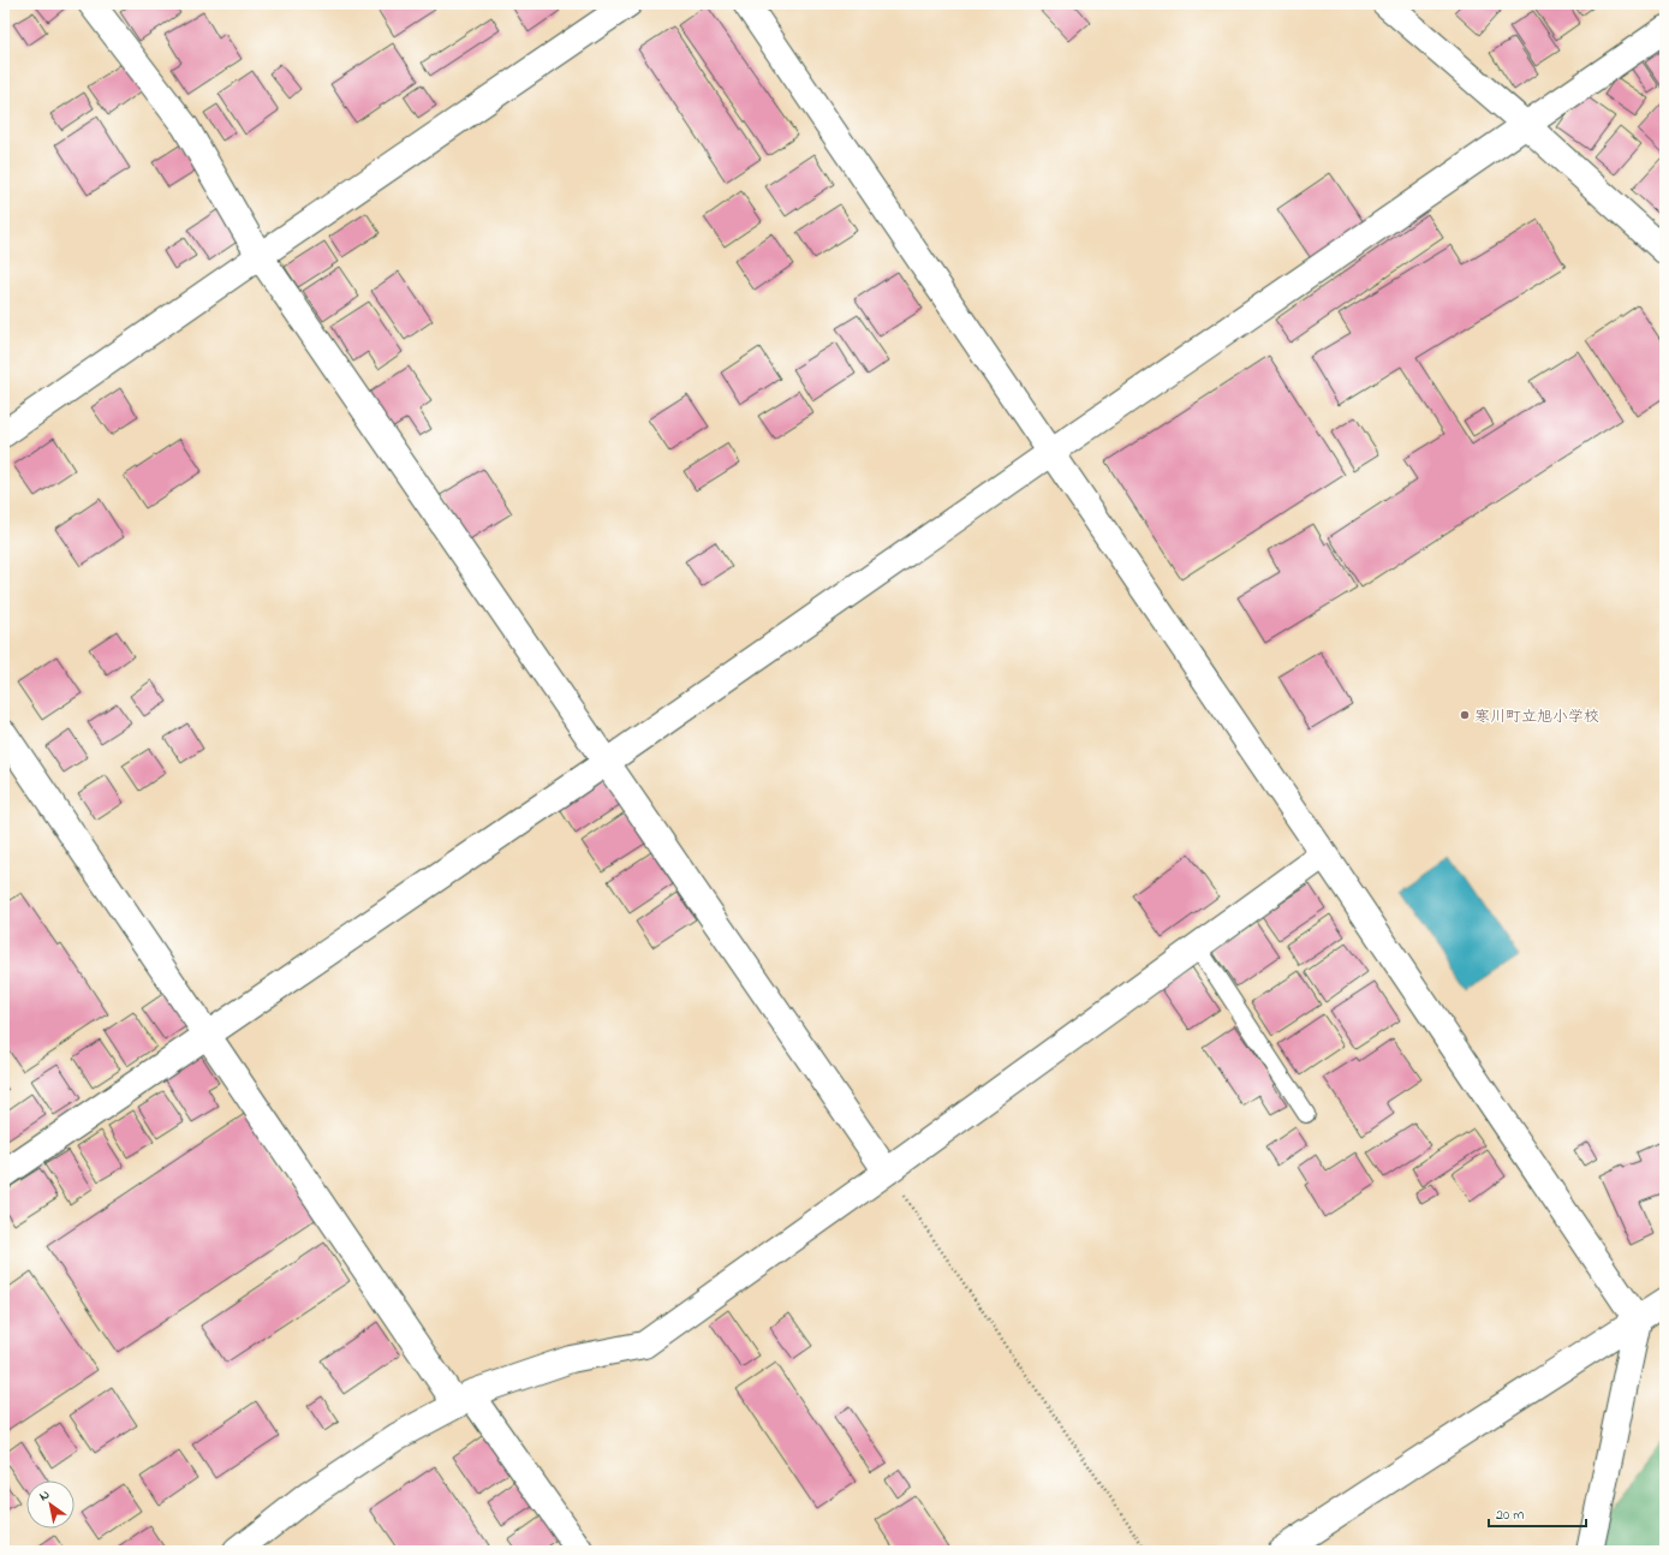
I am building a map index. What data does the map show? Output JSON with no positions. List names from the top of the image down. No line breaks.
{"places":["寒川町立旭小学校"],"scale_bar":"20 m","north":"top left"}
